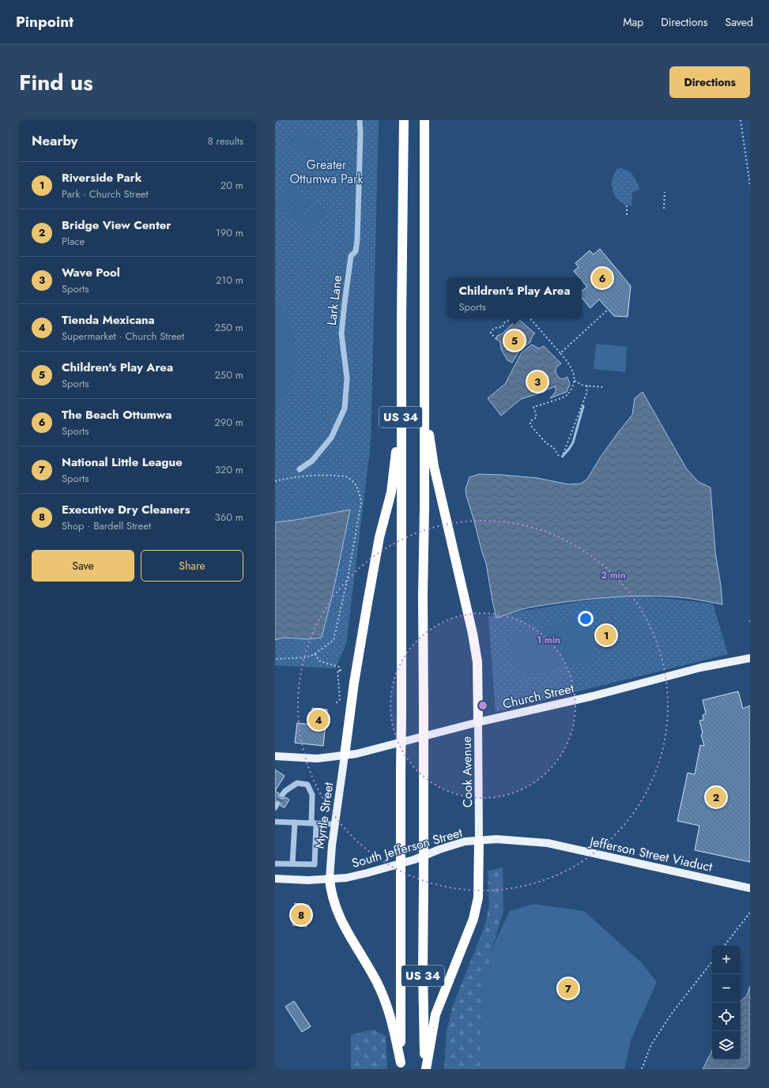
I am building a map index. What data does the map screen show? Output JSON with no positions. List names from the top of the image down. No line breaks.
{"streets":{"highway":["US 34"],"main road":["Church Street","Cook Avenue","Myrtle Street","South Jefferson Street","Jefferson Street Viaduct"],"lane":["Lark Lane"]},"crossings":[["Church Street","Cook Avenue"],["Church Street","Myrtle Street"],["Cook Avenue","South Jefferson Street"],["Myrtle Street","South Jefferson Street"],["South Jefferson Street","Jefferson Street Viaduct"]],"parks":["Greater Ottumwa Park"],"page":{"header":"Pinpoint","nav":["Map","Directions","Saved"],"title":"Find us","buttons":["Directions",["Save","Share"]],"heading":["Nearby","8 results"],"list":[{"mark":"1","name":"Riverside Park","note":"Park · Church Street","value":"20 m"},{"mark":"2","name":"Bridge View Center","note":"Place","value":"190 m"},{"mark":"3","name":"Wave Pool","note":"Sports","value":"210 m"},{"mark":"4","name":"Tienda Mexicana","note":"Supermarket · Church Street","value":"250 m"},{"mark":"5","name":"Children's Play Area","note":"Sports","value":"250 m"},{"mark":"6","name":"The Beach Ottumwa","note":"Sports","value":"290 m"},{"mark":"7","name":"National Little League","note":"Sports","value":"320 m"},{"mark":"8","name":"Executive Dry Cleaners","note":"Shop · Bardell Street","value":"360 m"}],"pins":["6","5","3","1","4","2","8","7"],"popup":["Children's Play Area","Sports"],"map_buttons":["+","−"]},"rings":["2 min","1 min"]}
